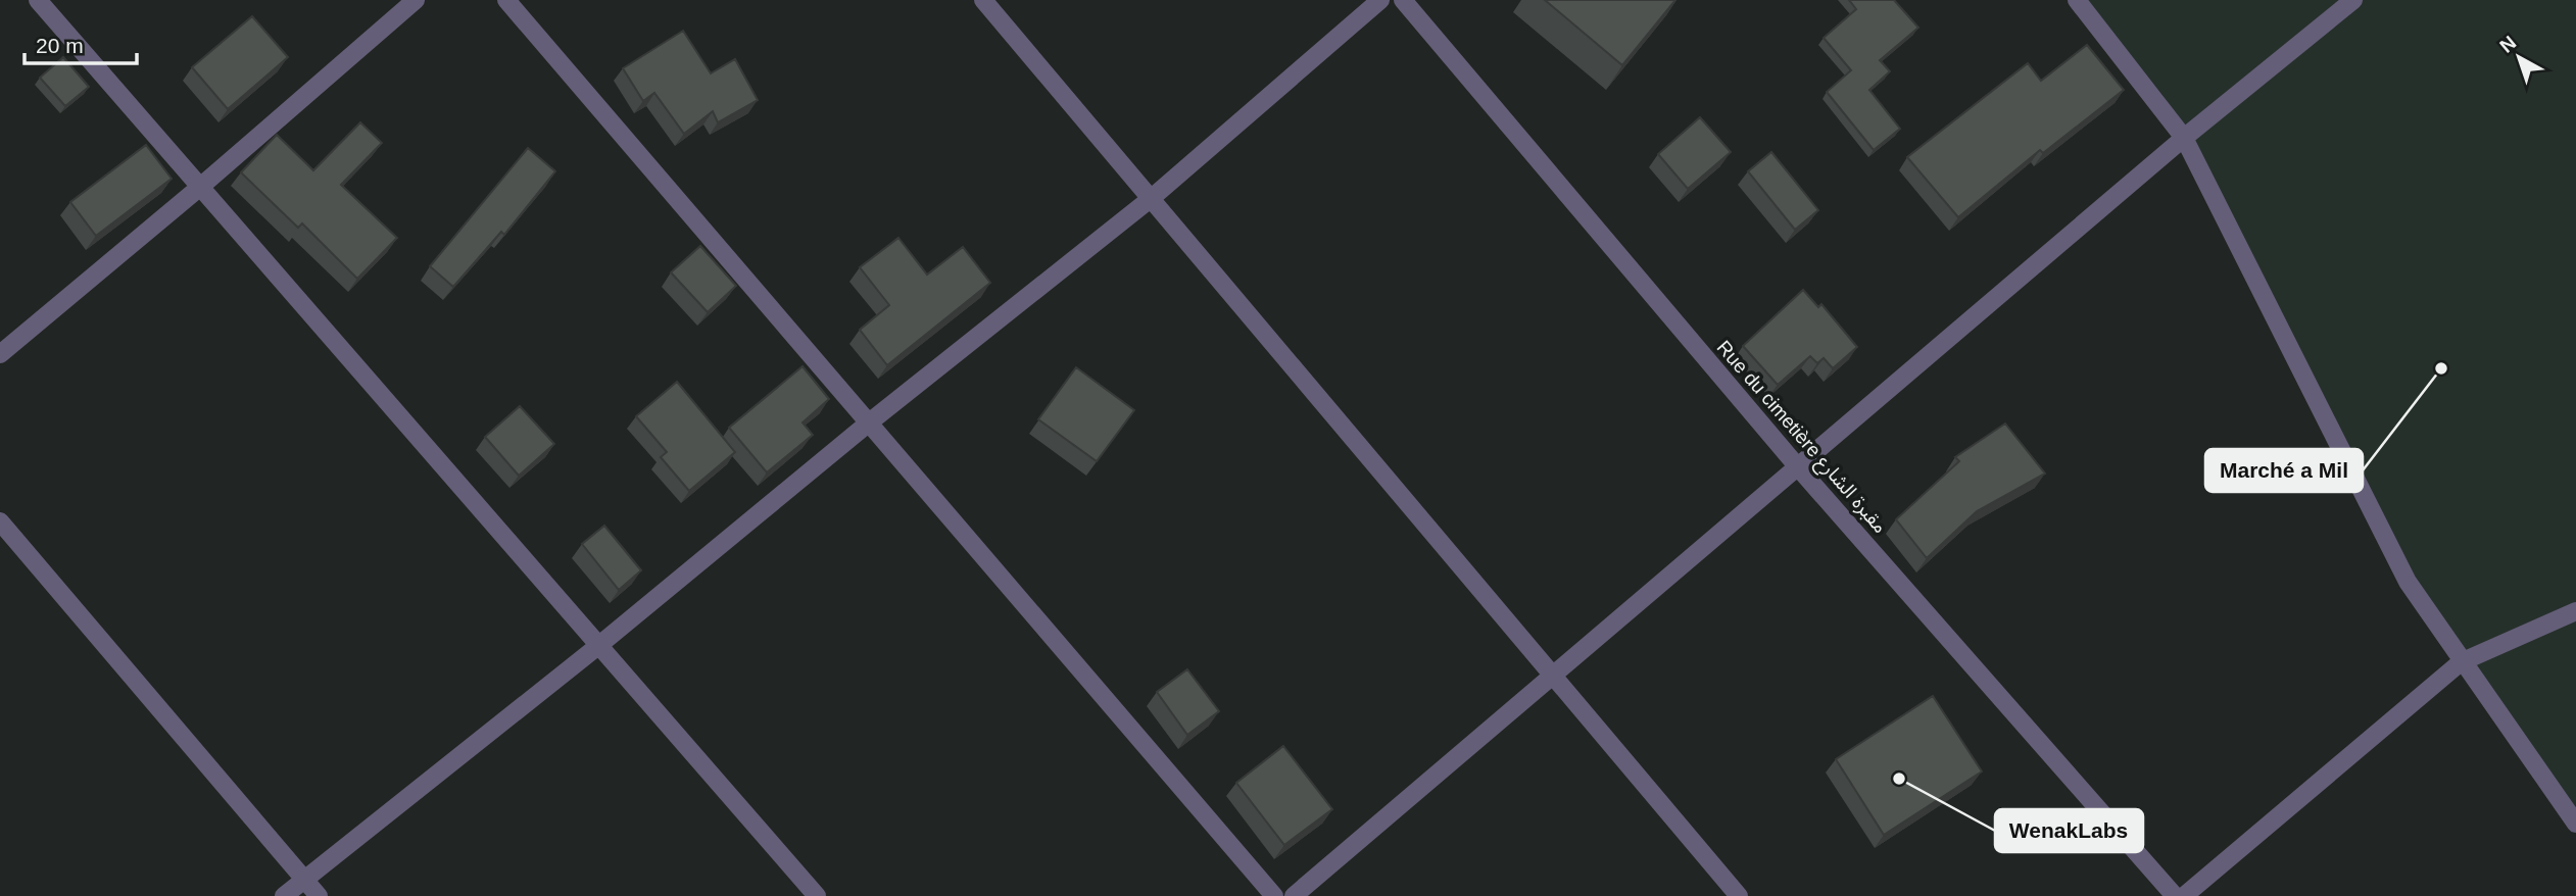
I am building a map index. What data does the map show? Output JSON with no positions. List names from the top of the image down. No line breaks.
{"streets":{"street":["Rue du cimetière مقبرة الشارع"]},"places":["Marché a Mil","WenakLabs"],"scale_bar":"20 m","north":"top left"}
